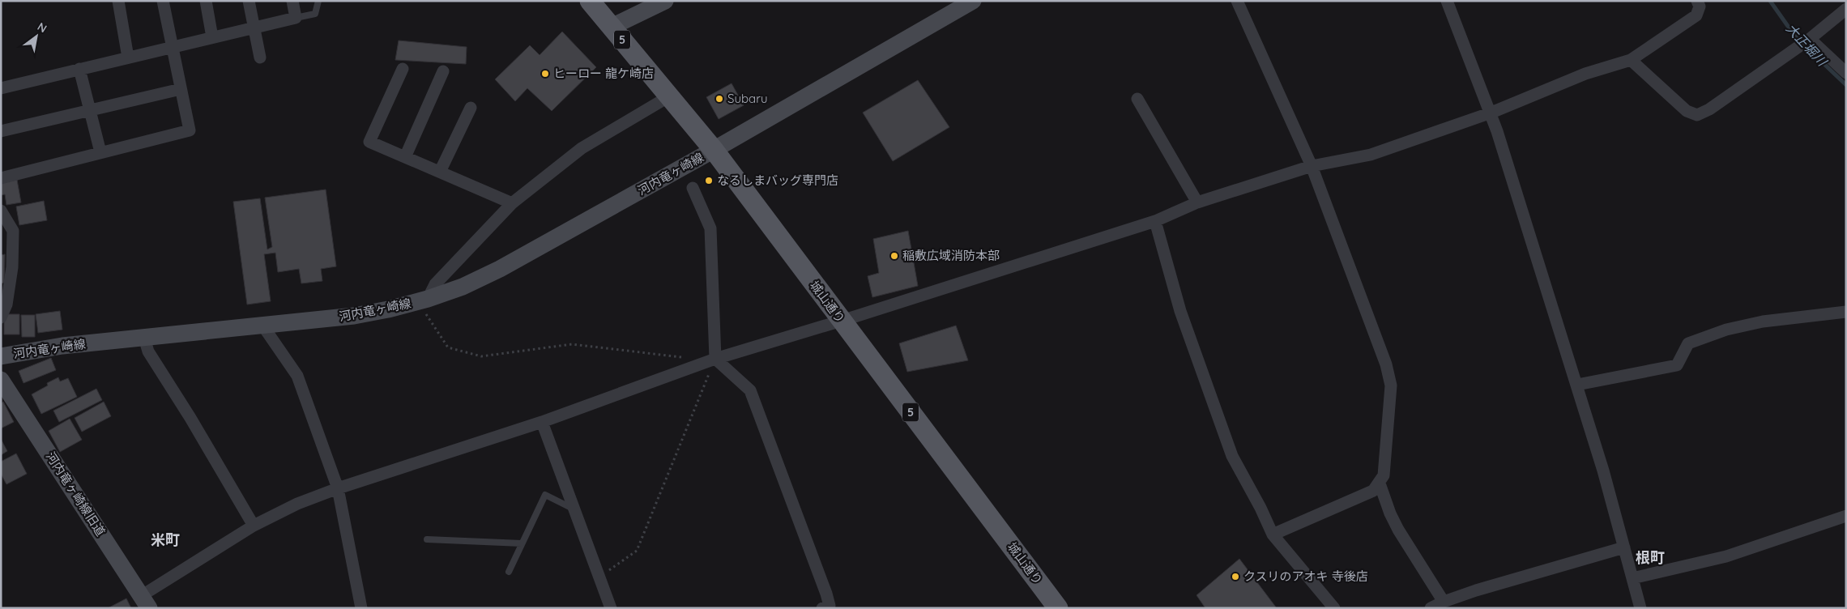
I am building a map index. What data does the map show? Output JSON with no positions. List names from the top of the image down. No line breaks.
{"streets":{"main road":["5","河内竜ヶ崎線","城山通り","河内竜ヶ崎線旧道"]},"crossings":[["河内竜ヶ崎線","城山通り"]],"districts":["米町","根町"],"water":["大正堀川"],"places":["ヒーロー 龍ケ崎店","Subaru","なるしまバッグ専門店","稲敷広域消防本部","クスリのアオキ 寺後店"],"north":"top right"}
